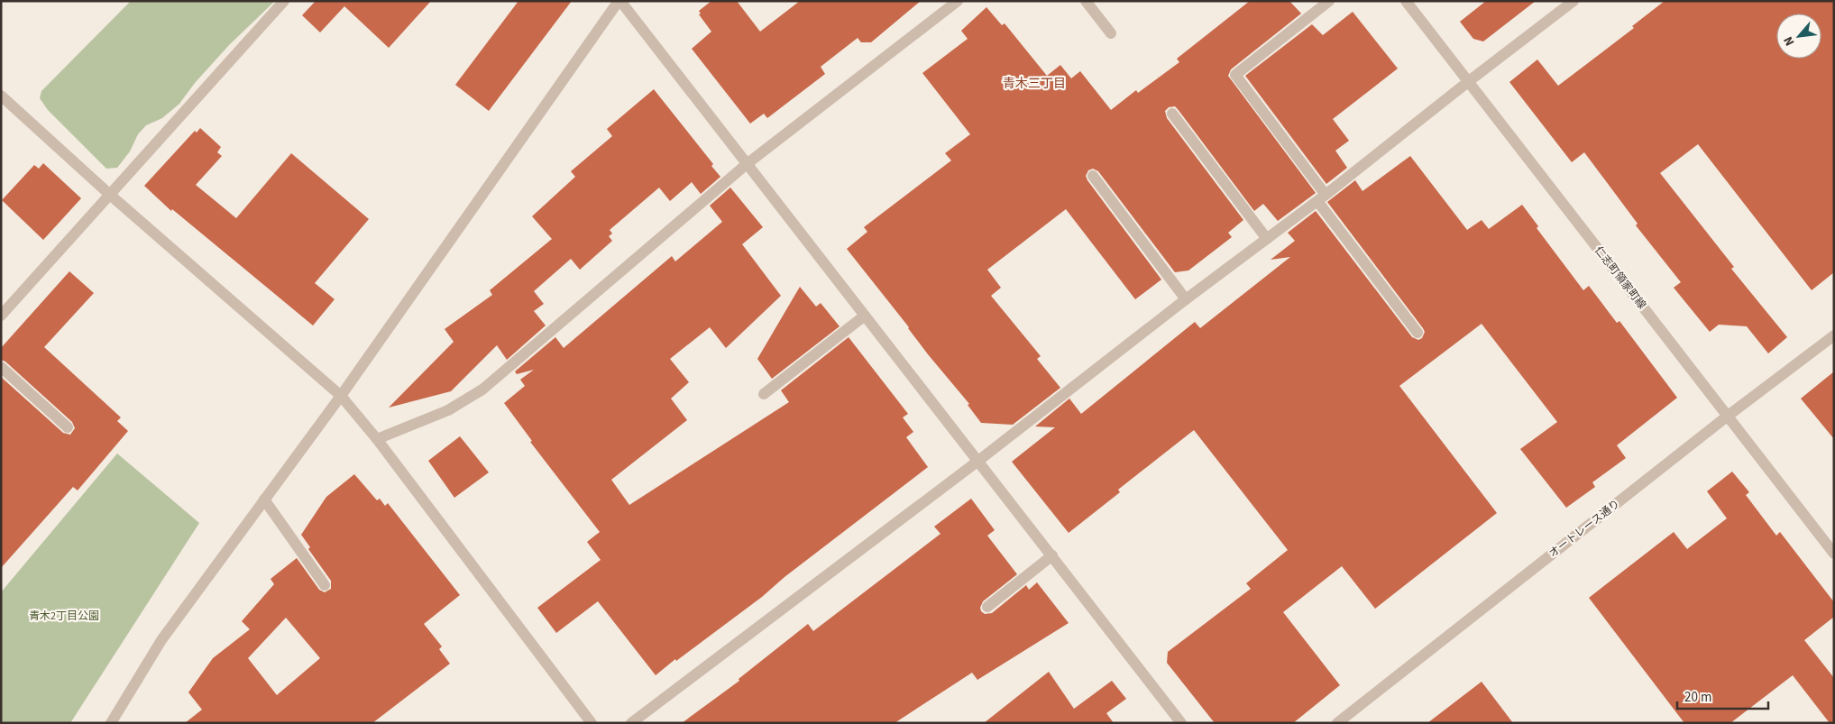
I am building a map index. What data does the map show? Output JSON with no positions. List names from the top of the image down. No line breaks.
{"streets":{"street":["仁志町領家町線","オートレース通り"]},"crossings":[["仁志町領家町線","オートレース通り"]],"districts":["青木三丁目"],"parks":["青木2丁目公園"],"scale_bar":"20 m","north":"bottom left"}
